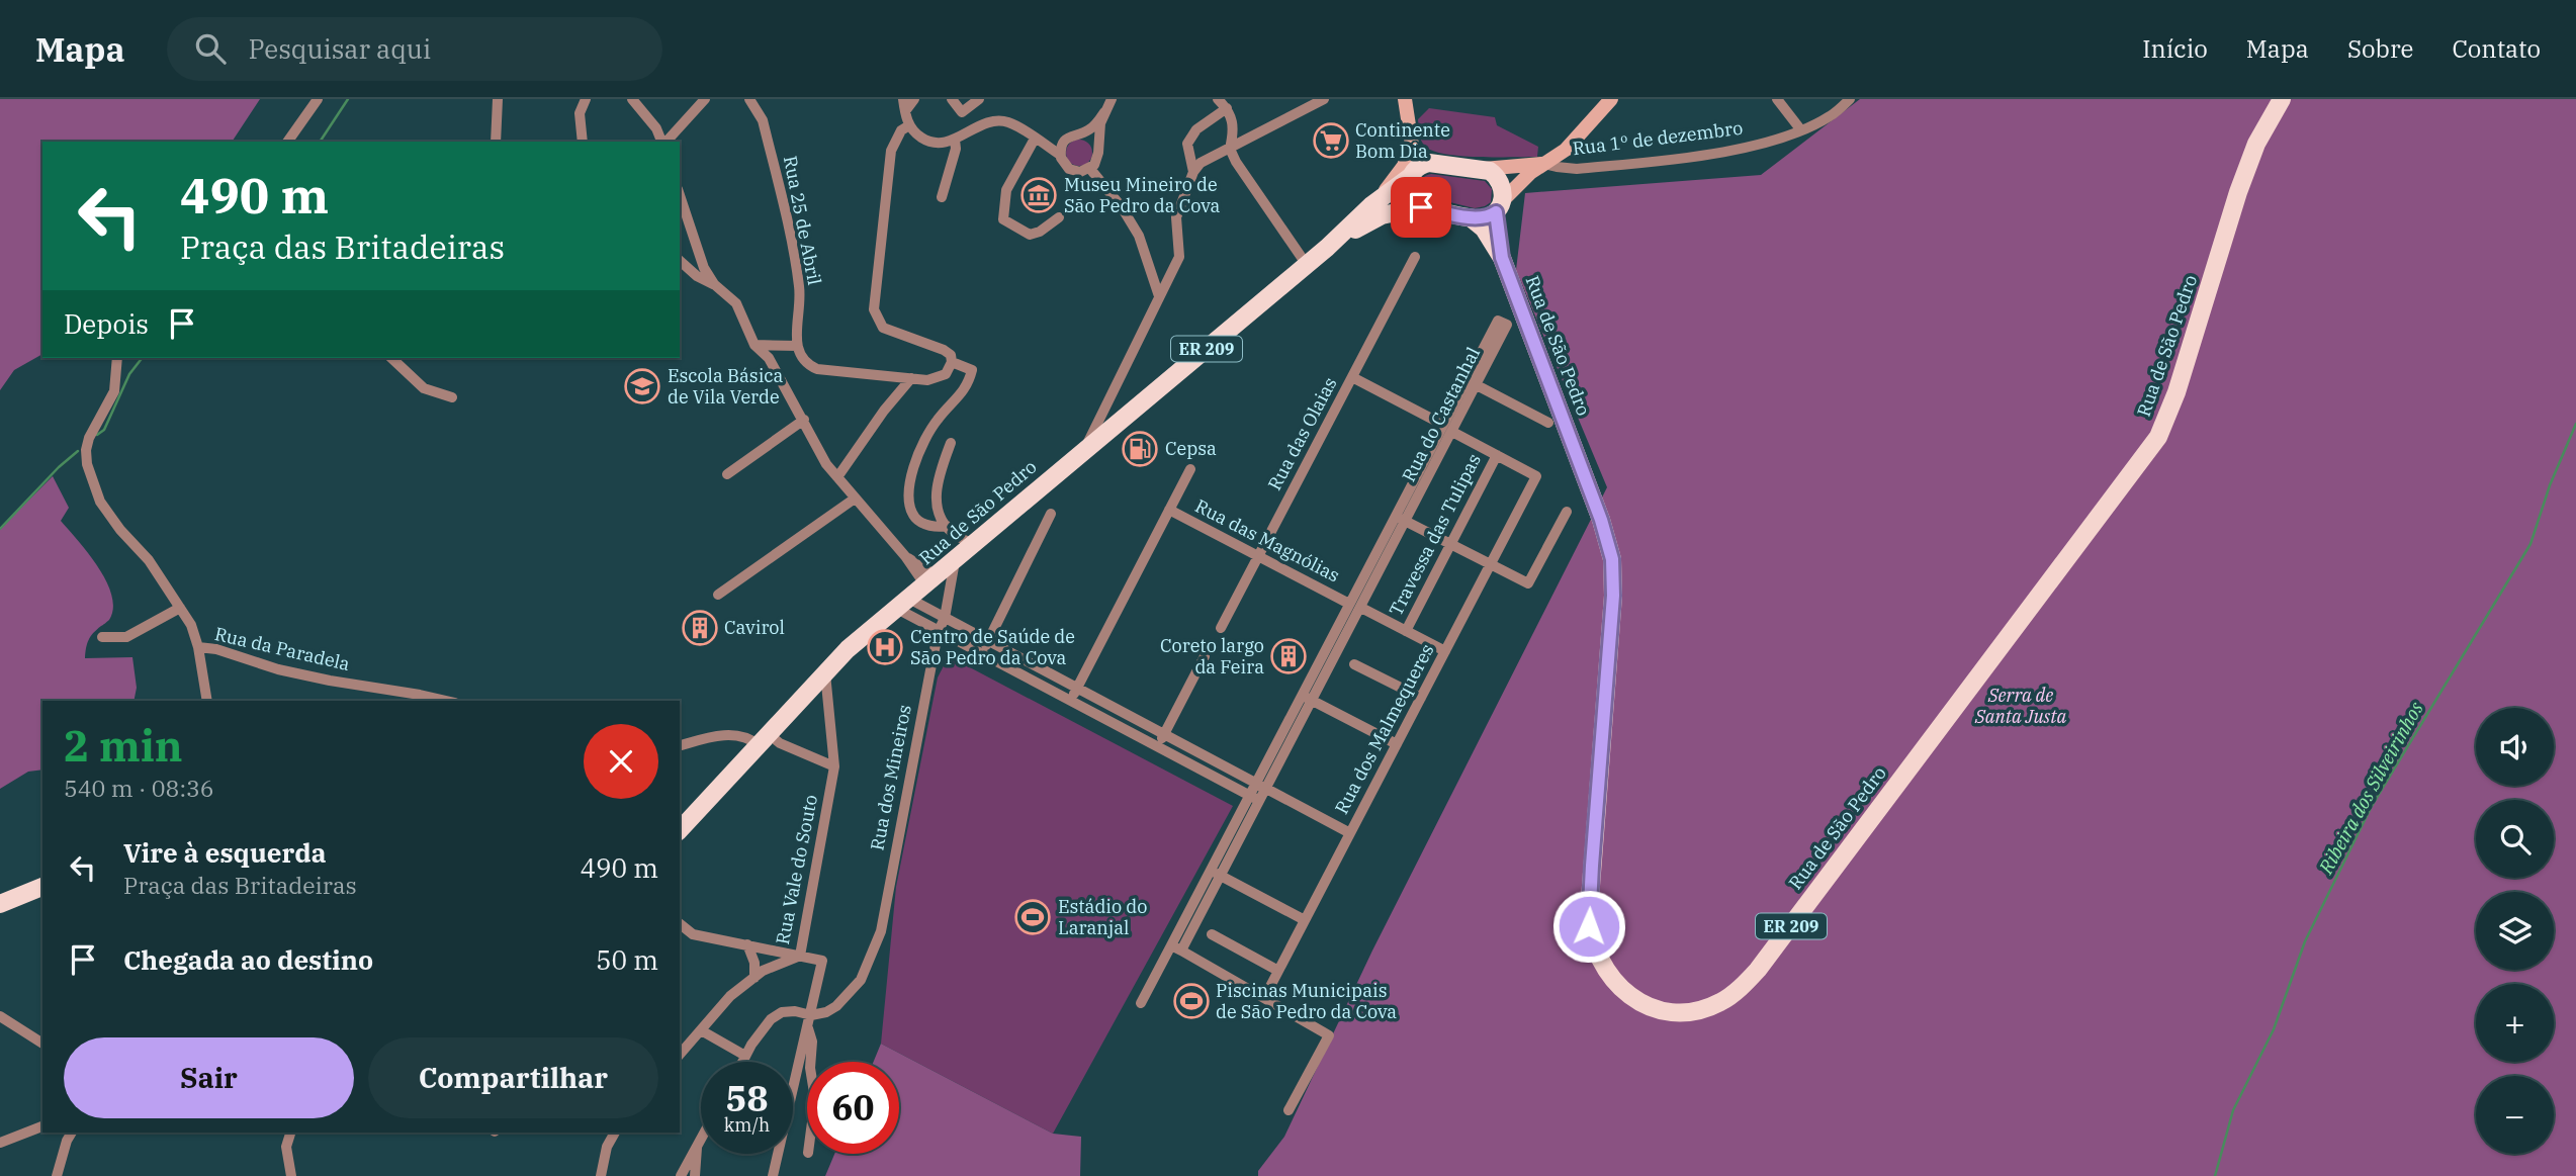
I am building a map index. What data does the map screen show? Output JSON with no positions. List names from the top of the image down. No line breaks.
{"streets":{"main road":["Rua de São Pedro","ER 209"],"street":["Rua 1º de dezembro","Rua 25 de Abril","Rua do Castanhal","Rua das Olaias","Travessa das Tulipas","Rua das Magnólias","Rua da Paradela","Rua dos Malmequeres","Rua dos Mineiros","Rua Vale do Souto"]},"crossings":[["Rua de São Pedro","ER 209"],["Rua de São Pedro","Rua dos Mineiros"],["Rua de São Pedro","Rua Vale do Souto"],["Rua do Castanhal","Rua das Magnólias"],["Rua das Olaias","Rua das Magnólias"],["Travessa das Tulipas","Rua dos Malmequeres"]],"water":["Ribeira dos Silveirinhos"],"parks":["Serra de Santa Justa"],"places":{"supermarket":["Continente Bom Dia"],"museum":["Museu Mineiro de São Pedro da Cova"],"school or university":["Escola Básica de Vila Verde"],"fuel station":["Cepsa"],"building":["Cavirol","Coreto largo da Feira"],"hospital":["Centro de Saúde de São Pedro da Cova"],"sports":["Estádio do Laranjal","Piscinas Municipais de São Pedro da Cova"]},"page":{"header":"Mapa","search":"Pesquisar aqui","nav":["Início","Mapa","Sobre","Contato"],"turn":["490 m","Praça das Britadeiras"],"then":"Depois","heading":["2 min","540 m · 08:36"],"map_buttons":["+","−"],"list":[{"name":"Vire à esquerda","note":"Praça das Britadeiras","value":"490 m"},{"name":"Chegada ao destino","value":"50 m"}],"buttons":["Sair","Compartilhar"],"speed":"58 km/h","limit":"60"}}
